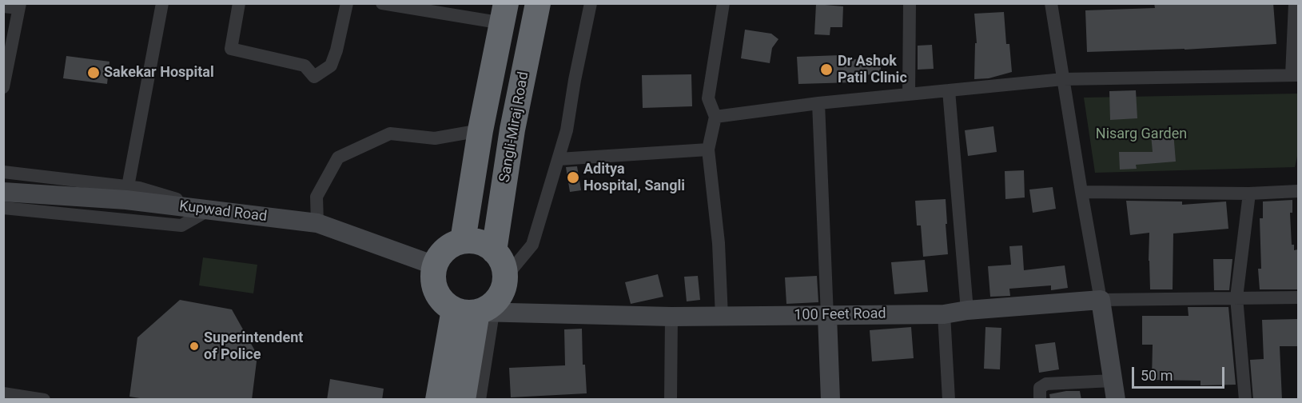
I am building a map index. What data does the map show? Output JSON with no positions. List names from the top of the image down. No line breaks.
{"streets":{"highway":["Sangli-Miraj Road"],"main road":["Kupwad Road","100 Feet Road"]},"crossings":[["Sangli-Miraj Road","Kupwad Road"],["Sangli-Miraj Road","100 Feet Road"],["Kupwad Road","100 Feet Road"]],"parks":["Nisarg Garden"],"places":["Dr Ashok Patil Clinic","Sakekar Hospital","Aditya Hospital, Sangli","Superintendent of Police"],"scale_bar":"50 m"}
